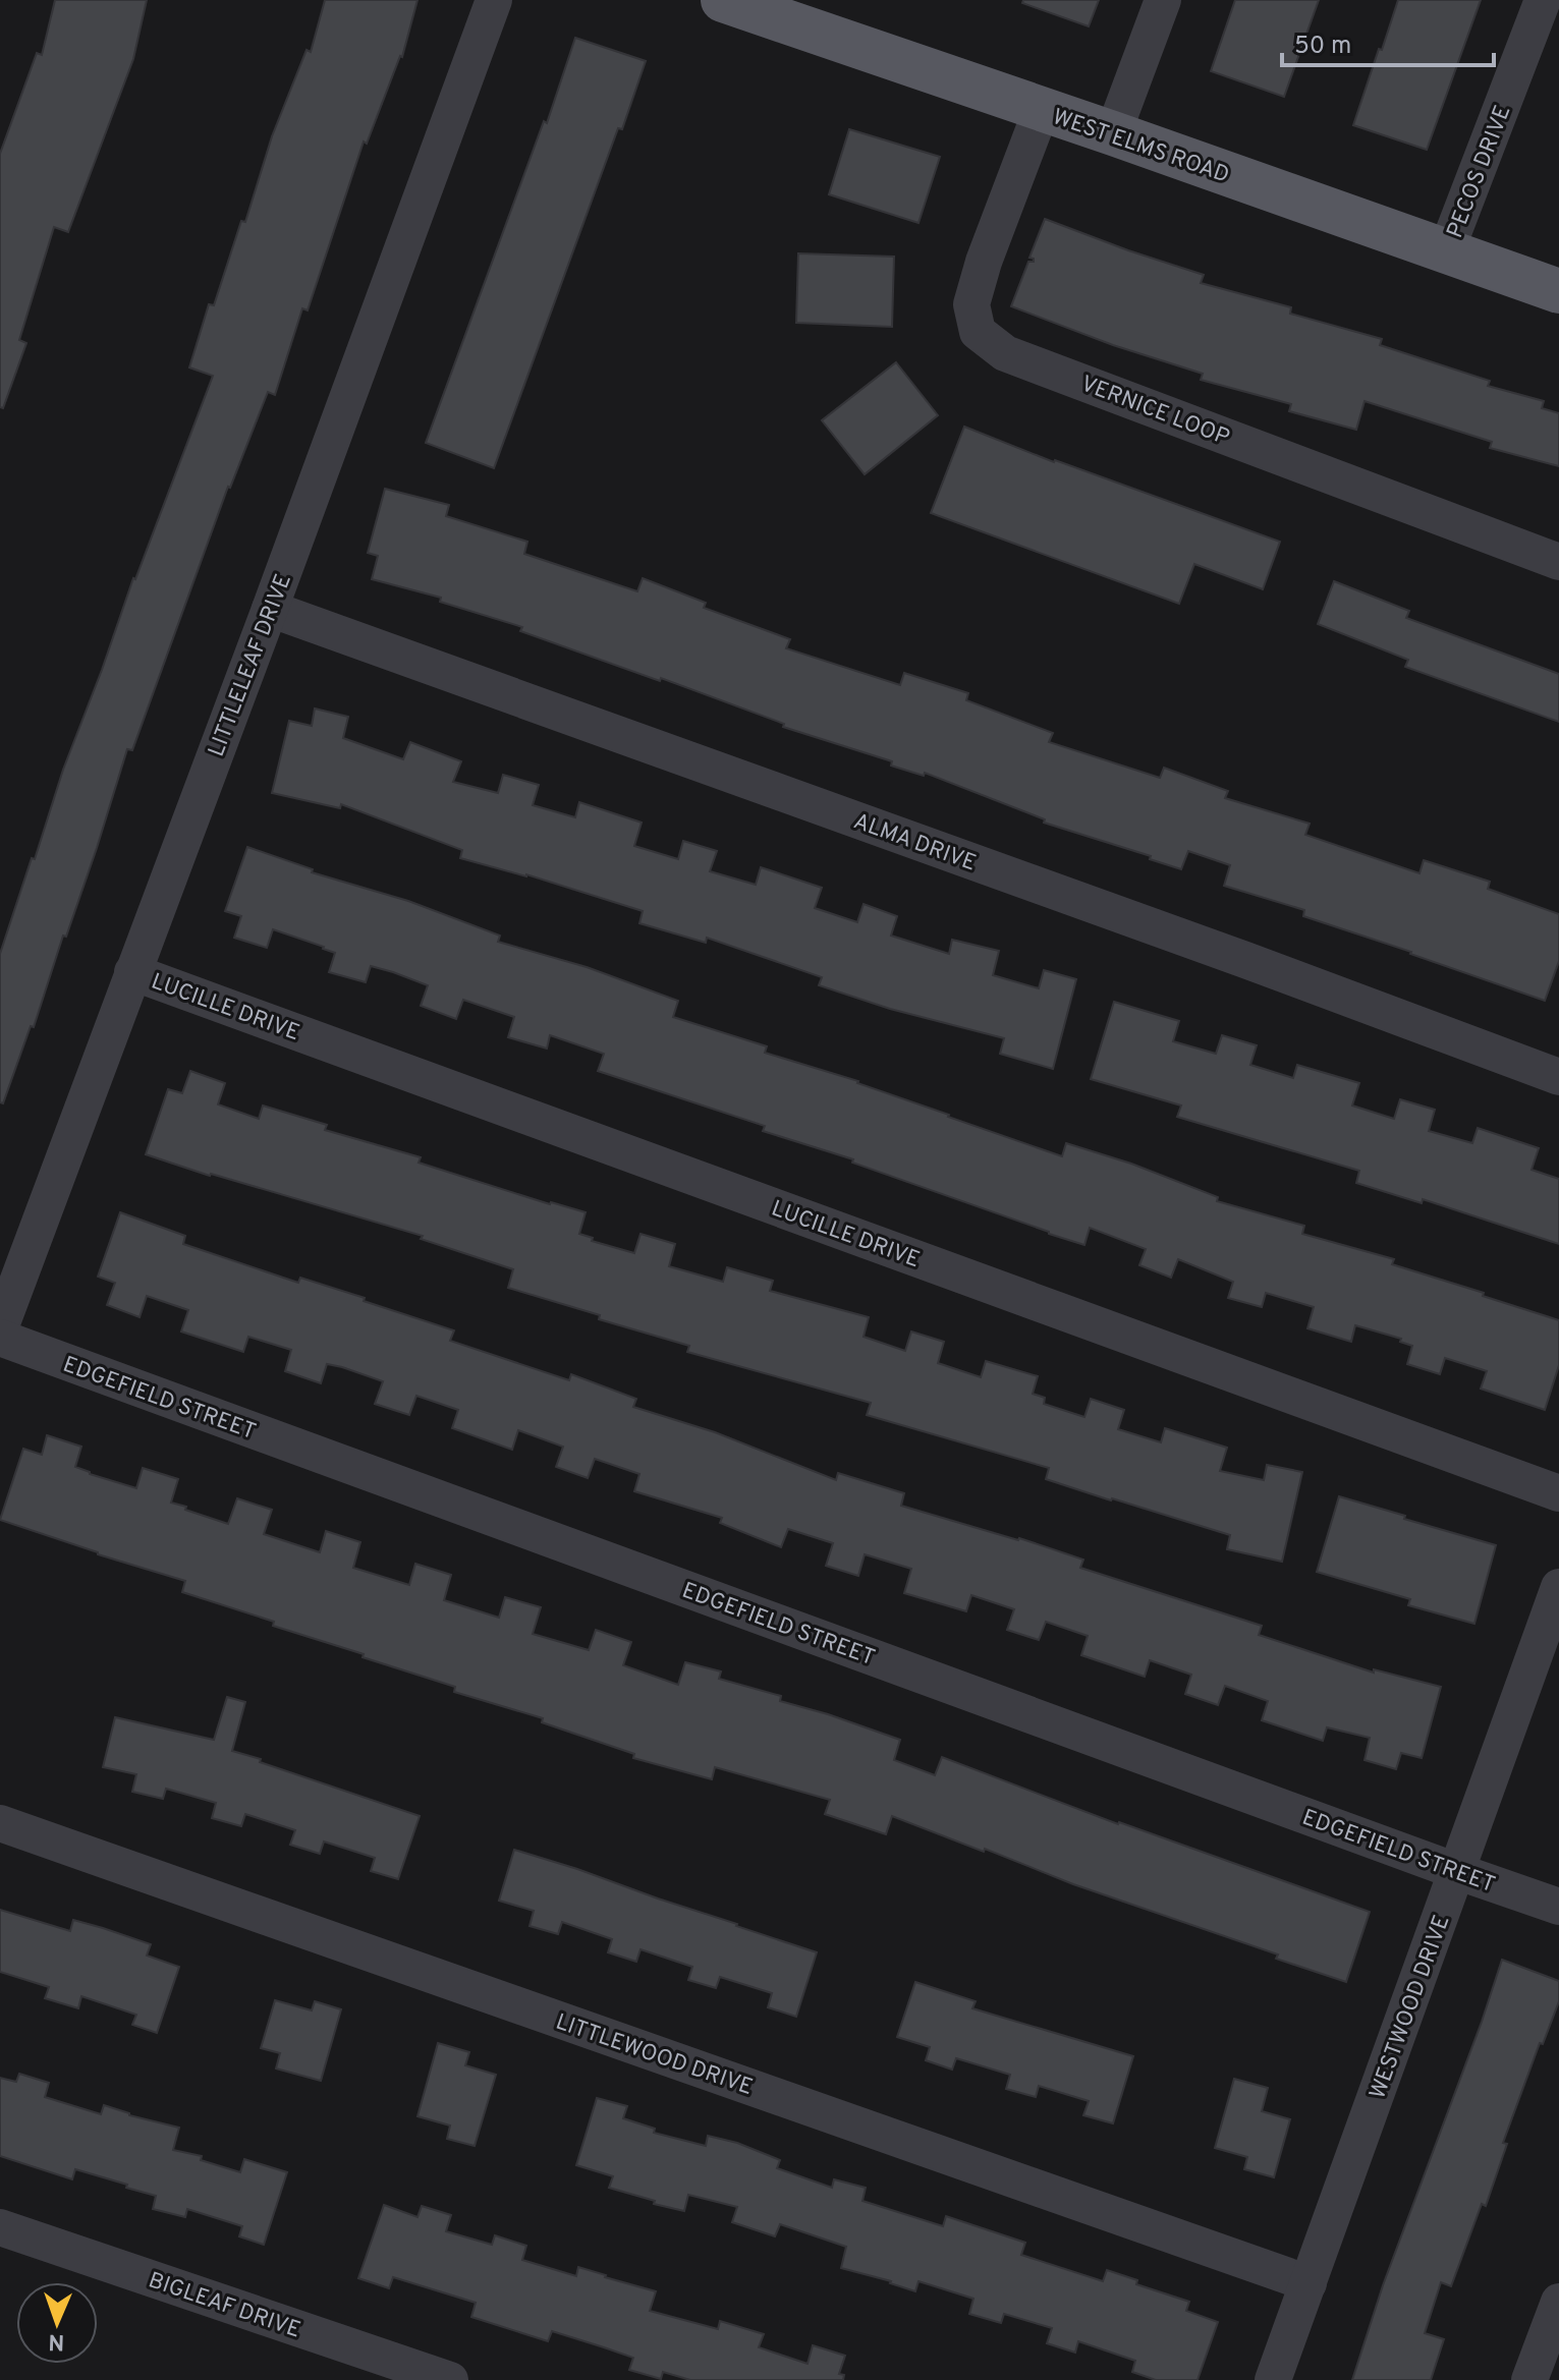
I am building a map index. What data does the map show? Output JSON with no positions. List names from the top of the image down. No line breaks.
{"streets":{"main road":["WEST ELMS ROAD"],"street":["PECOS DRIVE","VERNICE LOOP","LITTLELEAF DRIVE","ALMA DRIVE","LUCILLE DRIVE","EDGEFIELD STREET","WESTWOOD DRIVE","LITTLEWOOD DRIVE","BIGLEAF DRIVE"]},"crossings":[["WEST ELMS ROAD","PECOS DRIVE"],["WEST ELMS ROAD","VERNICE LOOP"],["LITTLELEAF DRIVE","ALMA DRIVE"],["LITTLELEAF DRIVE","LUCILLE DRIVE"],["EDGEFIELD STREET","WESTWOOD DRIVE"],["WESTWOOD DRIVE","LITTLEWOOD DRIVE"]],"scale_bar":"50 m","north":"bottom"}
